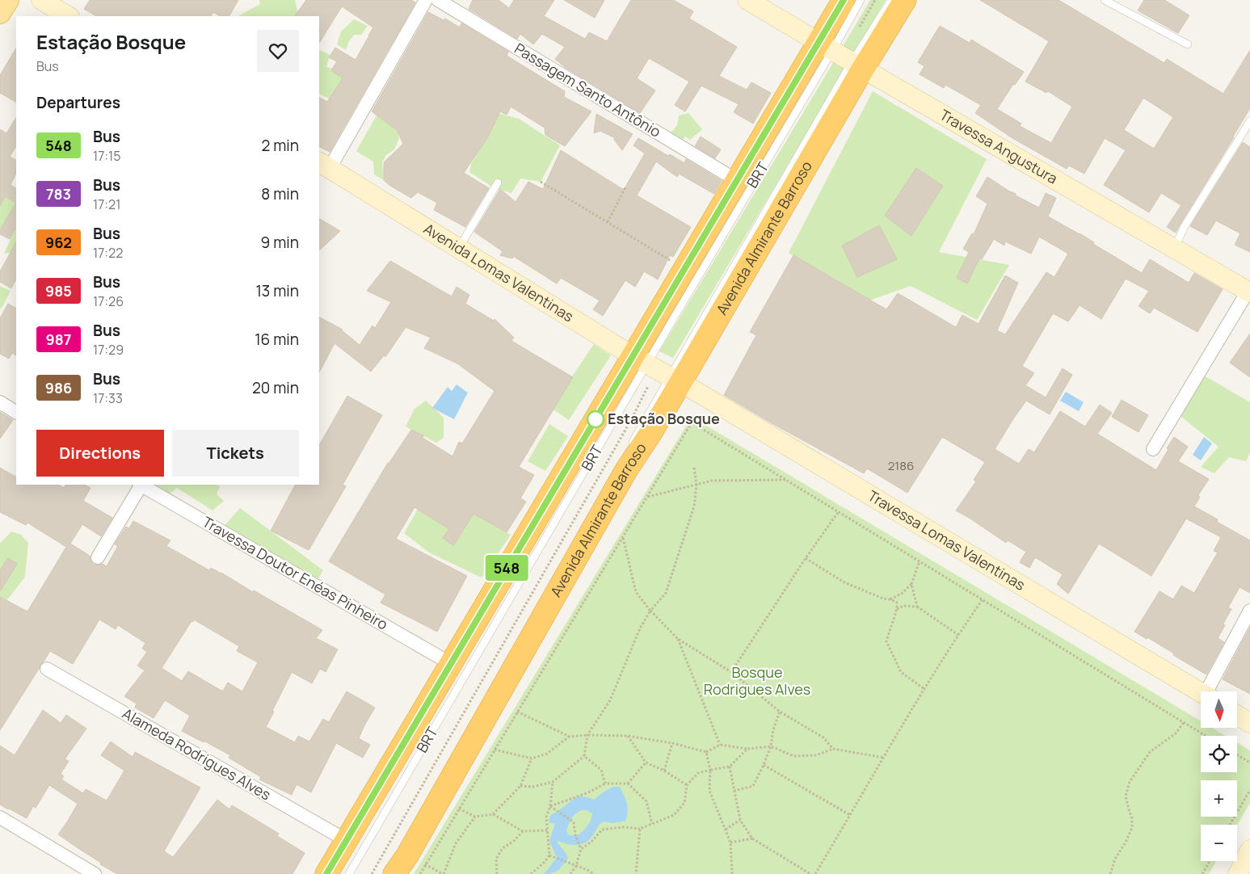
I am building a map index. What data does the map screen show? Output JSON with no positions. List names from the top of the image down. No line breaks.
{"streets":{"highway":["Avenida Almirante Barroso"],"street":["Passagem Santo Antônio","Travessa Angustura","Avenida Lomas Valentinas","Travessa Lomas Valentinas","Travessa Doutor Enéas Pinheiro","Alameda Rodrigues Alves"],"lane":["BRT"]},"crossings":[["Travessa Angustura","BRT"],["Travessa Angustura","Avenida Almirante Barroso"],["BRT","Avenida Lomas Valentinas"],["Avenida Almirante Barroso","Avenida Lomas Valentinas"],["Avenida Almirante Barroso","Travessa Lomas Valentinas"],["Avenida Lomas Valentinas","Travessa Lomas Valentinas"]],"parks":["Bosque Rodrigues Alves"],"places":["Estação Bosque"],"lines":["bus line 548"],"house_numbers":["2186"],"north":"bottom","page":{"on_map":"548","heading":[["Estação Bosque","Bus"],"Departures"],"list":[{"mark":"548","name":"Bus","note":"17:15","value":"2 min"},{"mark":"783","name":"Bus","note":"17:21","value":"8 min"},{"mark":"962","name":"Bus","note":"17:22","value":"9 min"},{"mark":"985","name":"Bus","note":"17:26","value":"13 min"},{"mark":"987","name":"Bus","note":"17:29","value":"16 min"},{"mark":"986","name":"Bus","note":"17:33","value":"20 min"}],"buttons":["Directions","Tickets"],"map_buttons":["+","−"]}}
